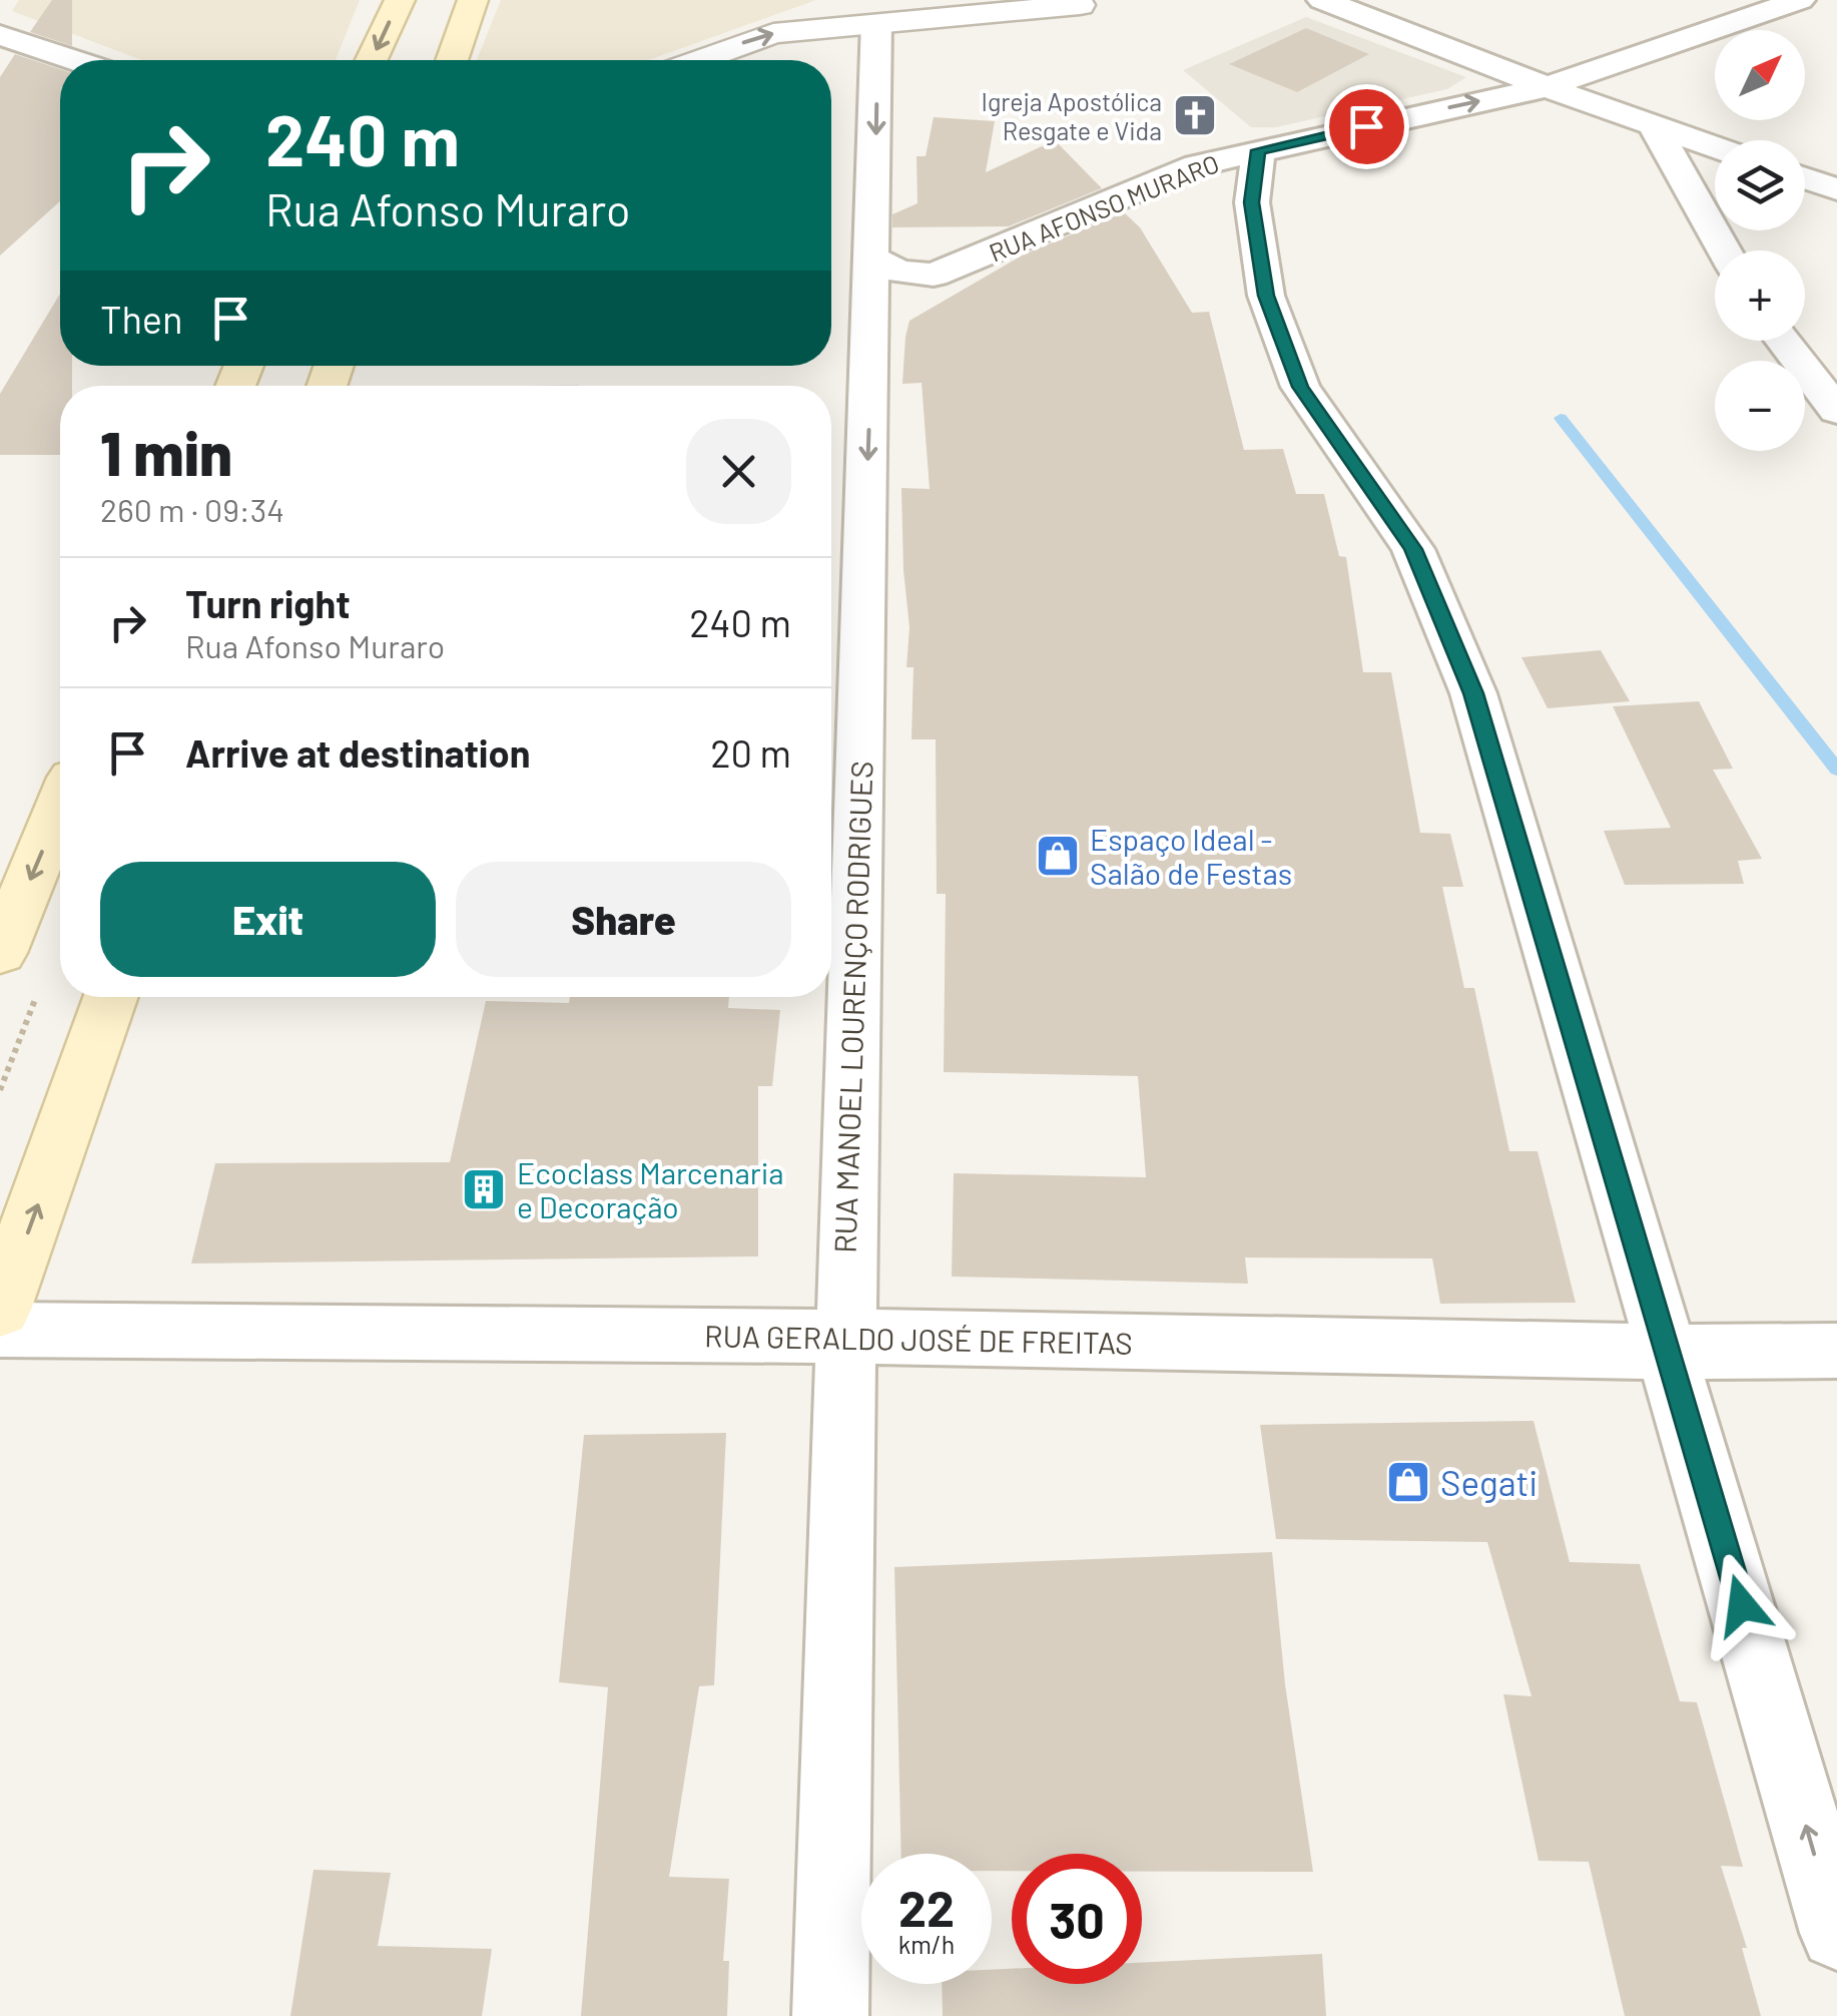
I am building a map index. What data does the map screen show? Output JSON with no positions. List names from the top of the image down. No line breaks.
{"streets":{"street":["RUA AFONSO MURARO","RUA MANOEL LOURENÇO RODRIGUES","RUA GERALDO JOSÉ DE FREITAS"]},"crossings":[["RUA AFONSO MURARO","RUA MANOEL LOURENÇO RODRIGUES"],["RUA MANOEL LOURENÇO RODRIGUES","RUA GERALDO JOSÉ DE FREITAS"]],"one_way":["RUA MANOEL LOURENÇO RODRIGUES"],"places":{"church":["Igreja Apostólica Resgate e Vida"],"shop":["Espaço Ideal - Salão de Festas","Segati"],"building":["Ecoclass Marcenaria e Decoração"]},"north":"top right","page":{"map_buttons":["+","−"],"turn":["240 m","Rua Afonso Muraro"],"then":"Then","heading":["1 min","260 m · 09:34"],"list":[{"name":"Turn right","note":"Rua Afonso Muraro","value":"240 m"},{"name":"Arrive at destination","value":"20 m"}],"buttons":["Exit","Share"],"speed":"22 km/h","limit":"30"}}
